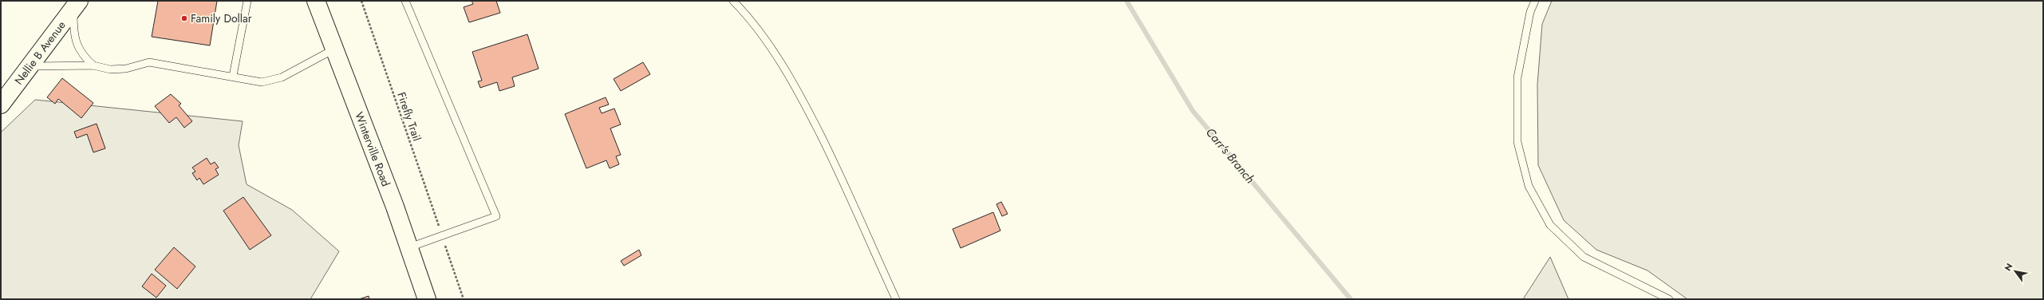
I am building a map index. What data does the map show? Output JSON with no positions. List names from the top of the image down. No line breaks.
{"streets":{"street":["Nellie B Avenue","Winterville Road"],"path":["Firefly Trail"]},"water":["Carr's Branch"],"places":["Family Dollar"],"north":"top left"}
